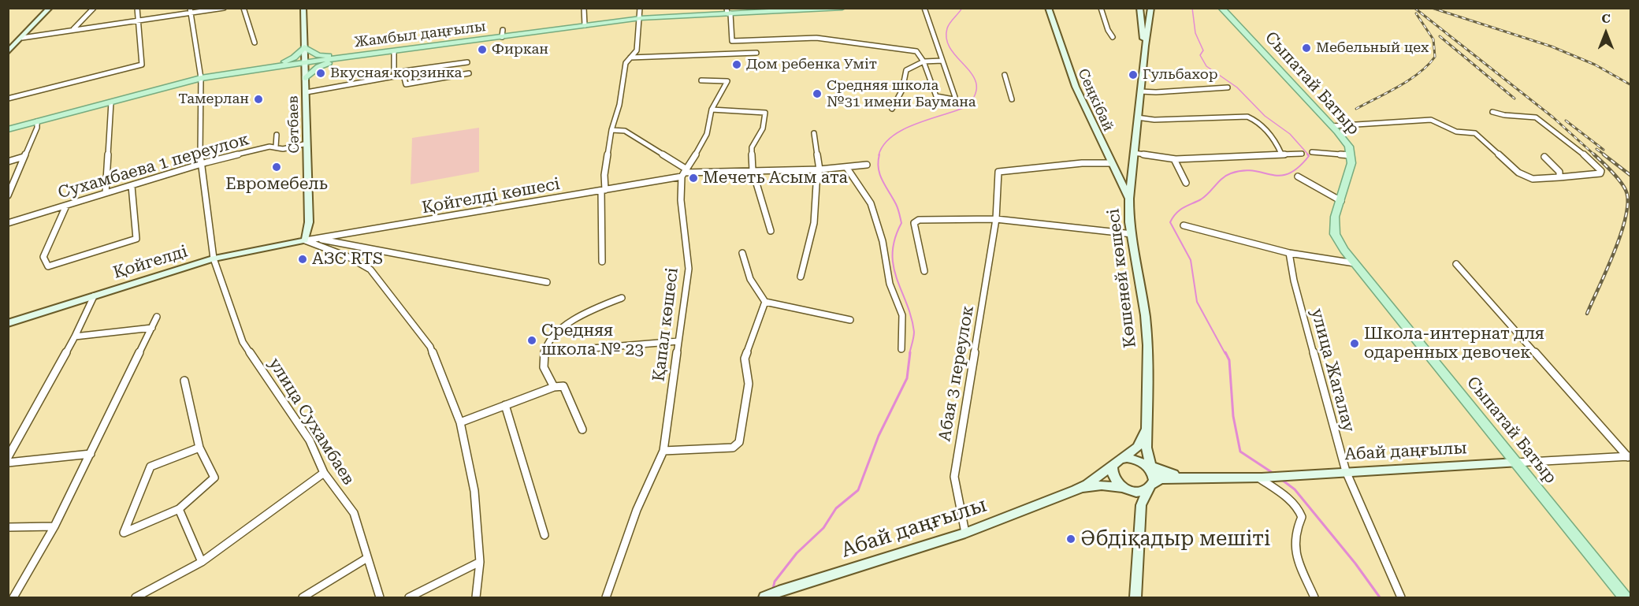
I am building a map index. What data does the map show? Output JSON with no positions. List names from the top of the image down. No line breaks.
{"streets":{"main road":["Жамбыл даңғылы","Сыпатай Батыр","Сеңкібай","Сәтбаев","Қойгелді","Көшеней көшесі","Абай даңғылы"],"street":["Сухамбаева 1 переулок","Қойгелді көшесі","Қапал көшесі","улица Жагалау","Абая 3 переулок","улица Сухамбаев"]},"crossings":[["Жамбыл даңғылы","Сәтбаев"],["Жамбыл даңғылы","улица Сухамбаев"],["Сыпатай Батыр","Абай даңғылы"],["Сеңкібай","Көшеней көшесі"],["Сеңкібай","Абая 3 переулок"],["Сәтбаев","Сухамбаева 1 переулок"],["Сәтбаев","Қойгелді көшесі"],["Сәтбаев","Қойгелді"],["Сухамбаева 1 переулок","улица Сухамбаев"],["Қойгелді көшесі","Қойгелді"],["Қойгелді көшесі","Қапал көшесі"],["Қойгелді","улица Сухамбаев"],["улица Жагалау","Абай даңғылы"],["Абая 3 переулок","Абай даңғылы"]],"places":["Мебельный цех","Фиркан","Дом ребенка Умiт","Вкусная корзинка","Гульбахор","Средняя школа №31 имени Баумана","Тамерлан","Евромебель","Мечеть Асым ата","АЗС RTS","Средняя школа № 23","Школа-интернат для одаренных девочек","Әбдіқадыр мешіті"],"north":"top"}
